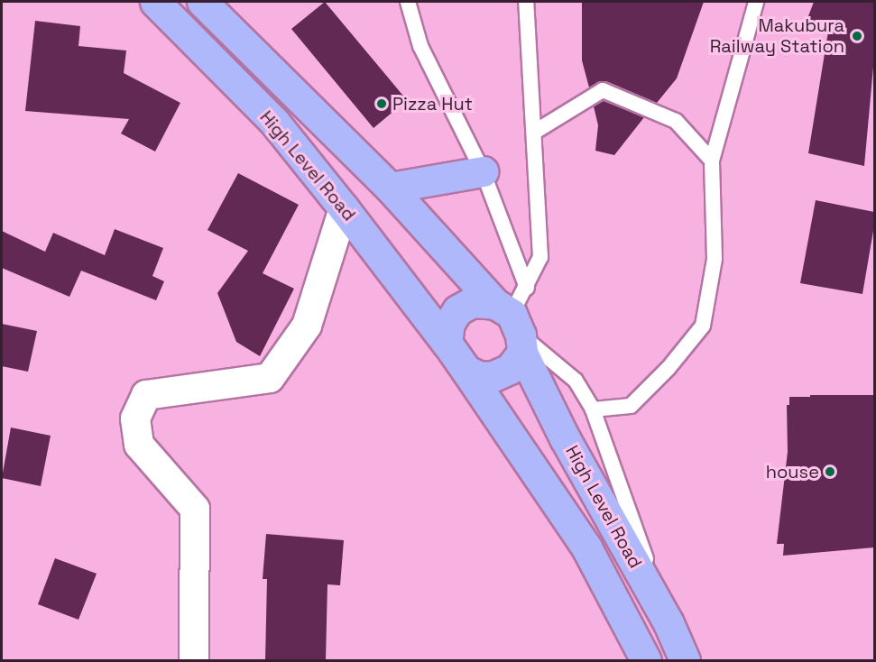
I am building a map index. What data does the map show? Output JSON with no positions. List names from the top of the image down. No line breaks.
{"streets":{"highway":["High Level Road"]},"places":["Makubura Railway Station","Pizza Hut","house"]}
